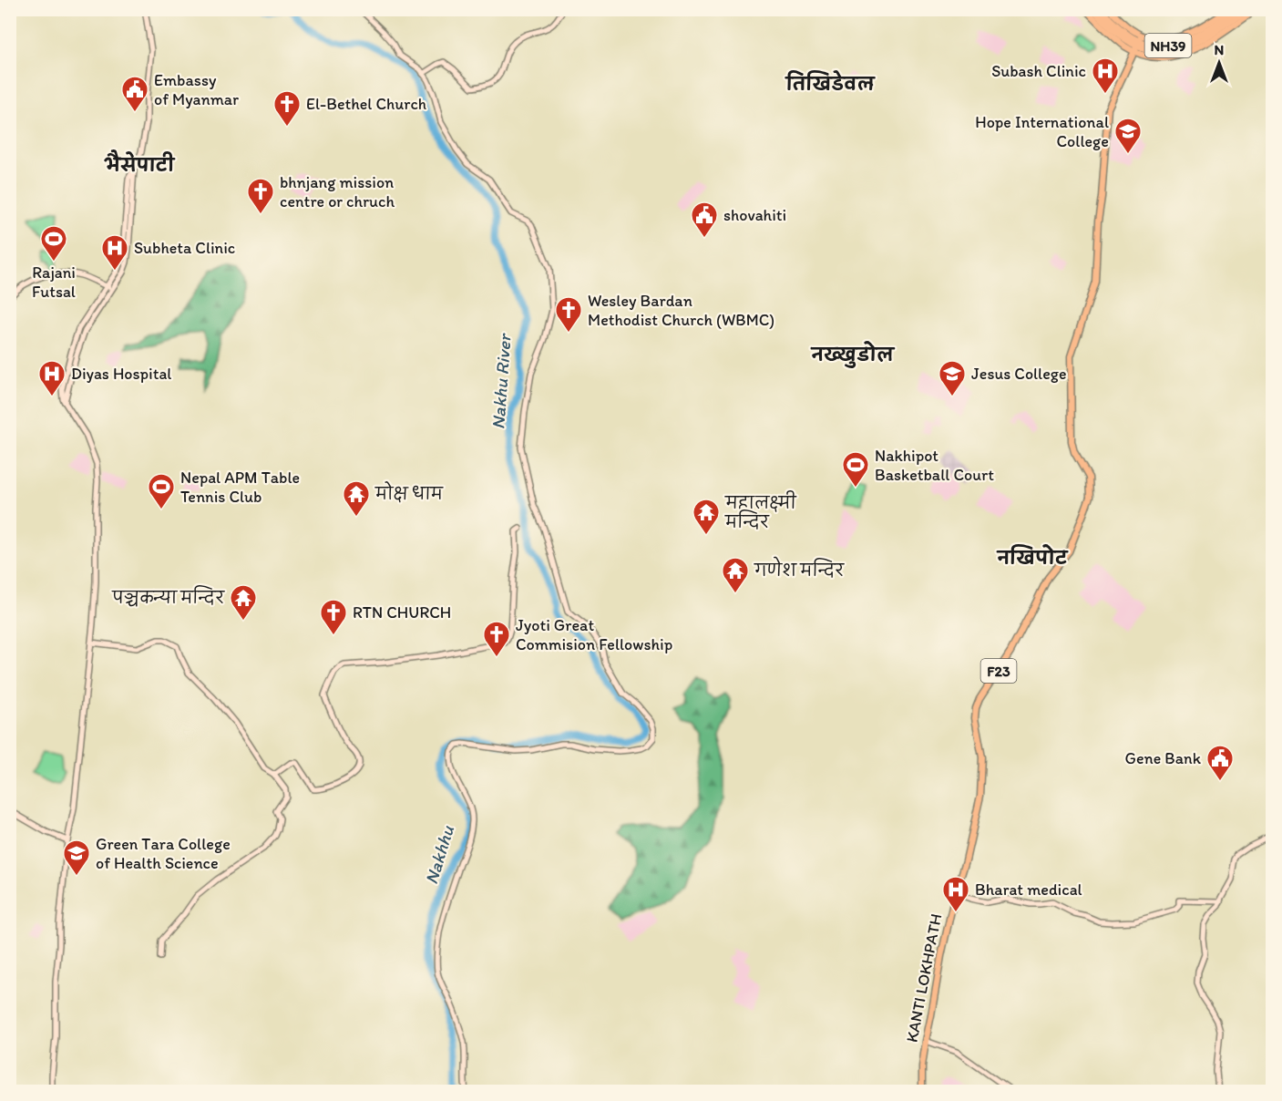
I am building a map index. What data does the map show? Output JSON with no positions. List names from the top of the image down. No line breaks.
{"streets":{"highway":["NH39"],"main road":["F23","KANTI LOKHPATH"]},"crossings":[["NH39","KANTI LOKHPATH"]],"districts":["तिखिडेवल","भैसेपाटी","नख्खुडोल","नखिपोट"],"water":["Nakhu River","Nakhhu"],"places":{"hospital":["Subash Clinic","Subheta Clinic","Diyas Hospital","Bharat medical"],"public building":["Embassy of Myanmar","shovahiti","Gene Bank"],"church":["El-Bethel Church","bhnjang mission centre or chruch","Wesley Bardan Methodist Church (WBMC)","RTN CHURCH","Jyoti Great Commision Fellowship"],"school or university":["Hope International College","Jesus College","Green Tara College of Health Science"],"sports":["Rajani Futsal","Nakhipot Basketball Court","Nepal APM Table Tennis Club"],"temple":["मोक्ष धाम","महालक्ष्मी मन्दिर","गणेश मन्दिर","पञ्चकन्या मन्दिर"]},"north":"top"}
